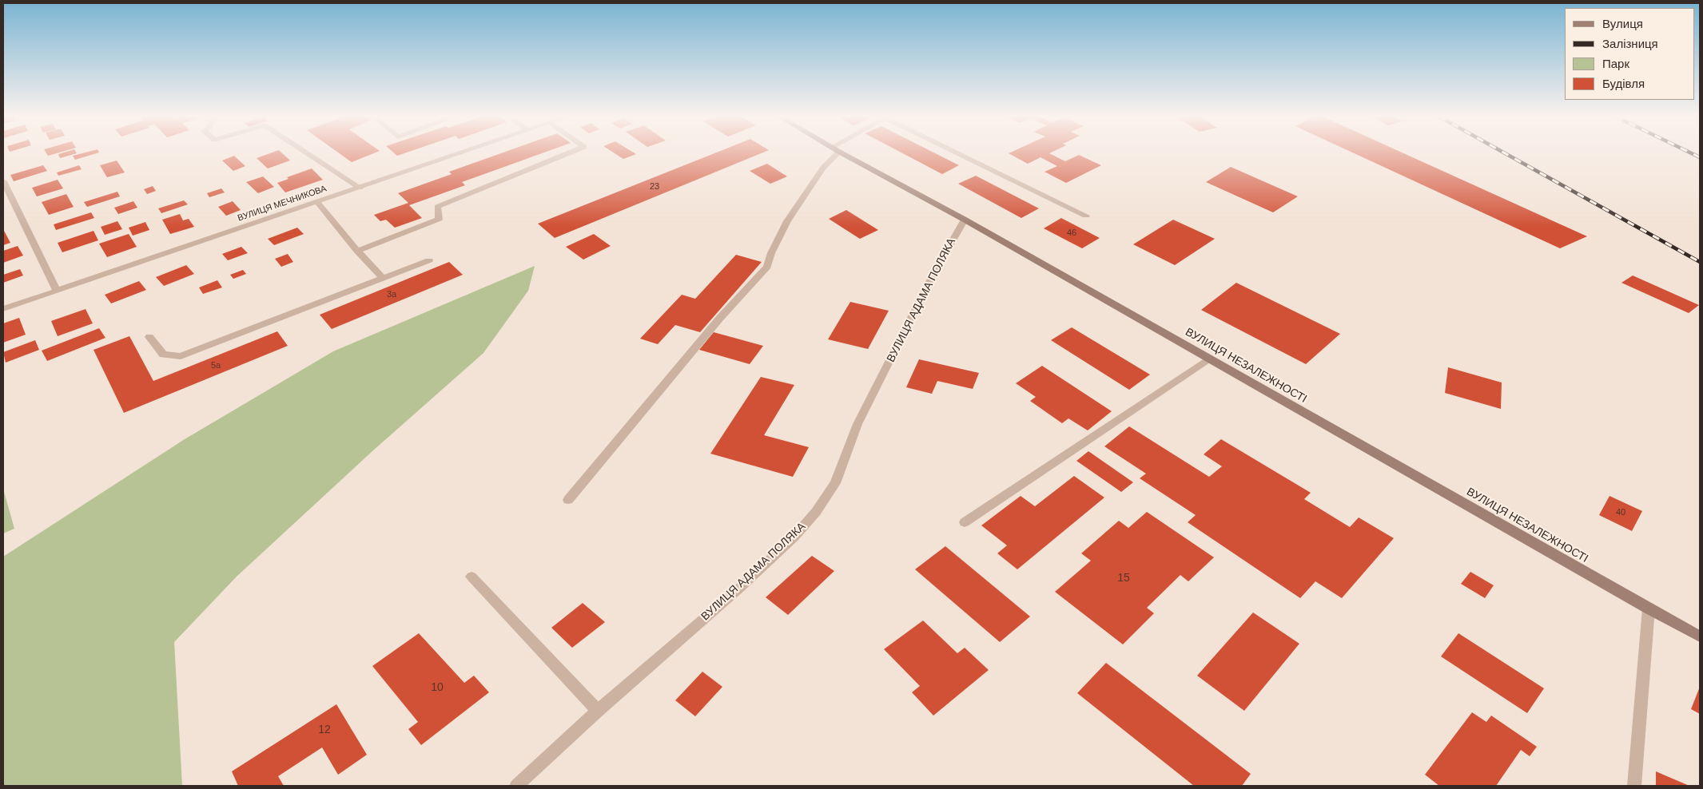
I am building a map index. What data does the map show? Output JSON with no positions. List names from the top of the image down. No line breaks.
{"streets":{"main road":["ВУЛИЦЯ НЕЗАЛЕЖНОСТІ"],"street":["ВУЛИЦЯ МЕЧНИКОВА","ВУЛИЦЯ АДАМА ПОЛЯКА"]},"crossings":[["ВУЛИЦЯ АДАМА ПОЛЯКА","ВУЛИЦЯ НЕЗАЛЕЖНОСТІ"]],"house_numbers":["23","46","3а","5а","40","15","10","12"],"legend":["Вулиця","Залізниця","Парк","Будівля"]}
